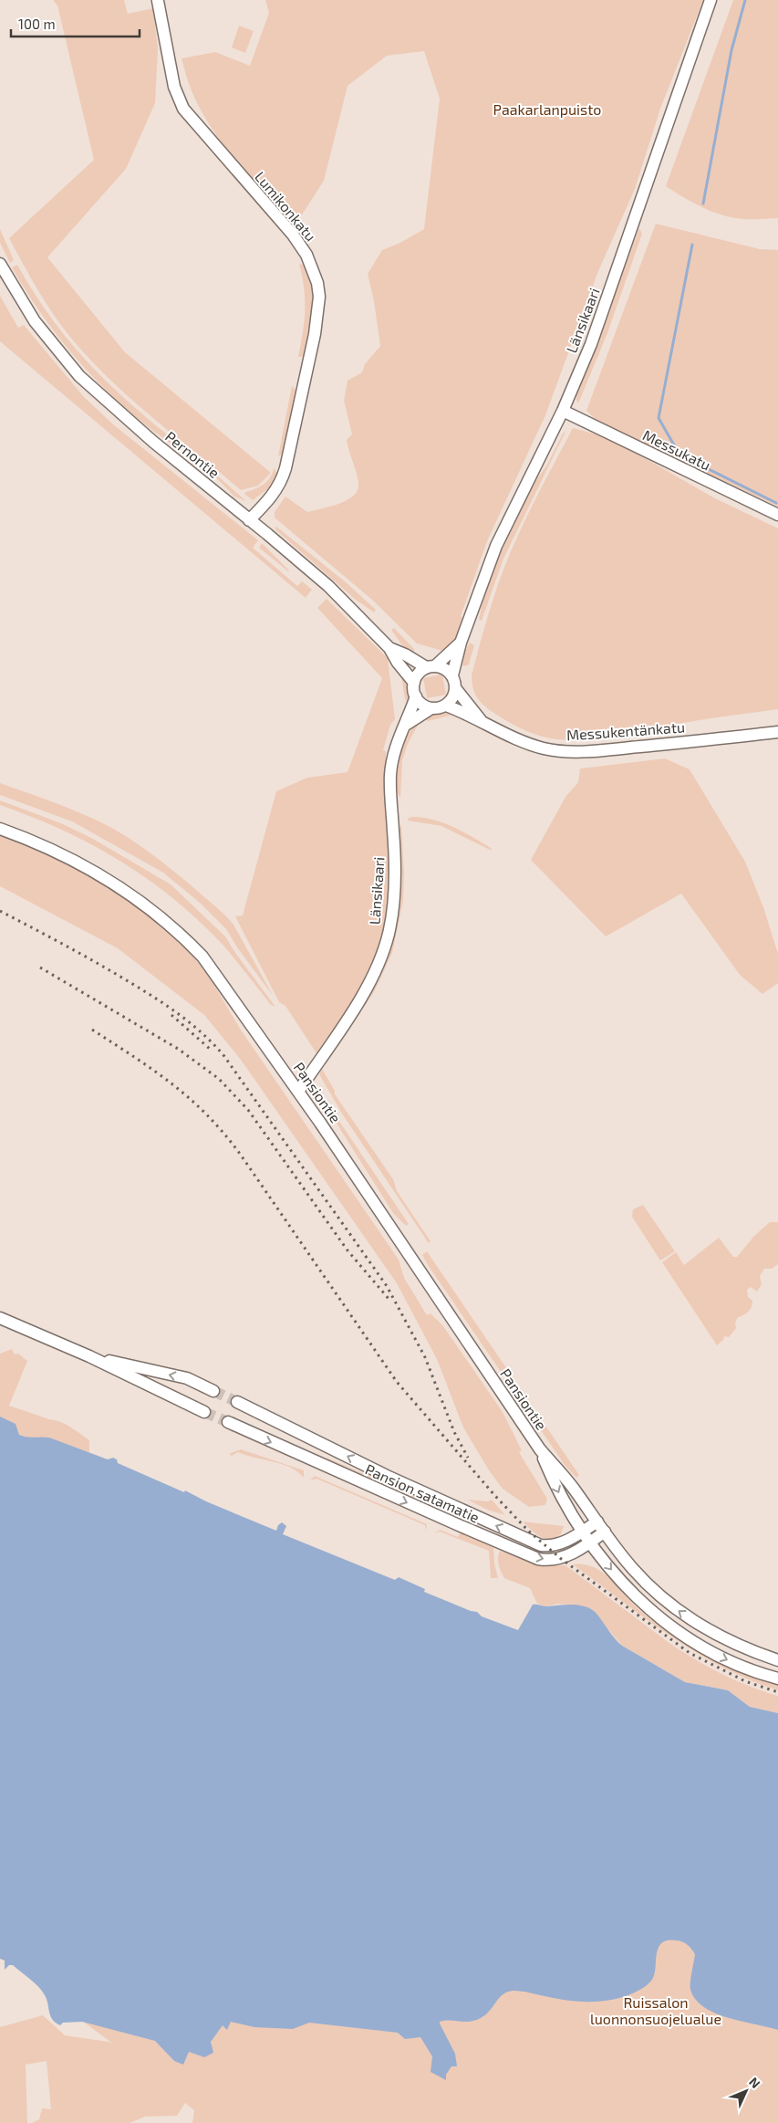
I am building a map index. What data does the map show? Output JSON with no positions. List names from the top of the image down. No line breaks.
{"streets":{"street":["Lumikonkatu","Länsikaari","Messukatu","Pernontie","Messukentänkatu","Pansiontie","Pansion satamatie"]},"crossings":[["Lumikonkatu","Pernontie"],["Länsikaari","Messukatu"],["Länsikaari","Pernontie"],["Länsikaari","Messukentänkatu"],["Länsikaari","Pansiontie"],["Pernontie","Messukentänkatu"],["Pansiontie","Pansion satamatie"]],"parks":["Paakarlanpuisto","Ruissalon luonnonsuojelualue"],"scale_bar":"100 m","north":"top right"}
